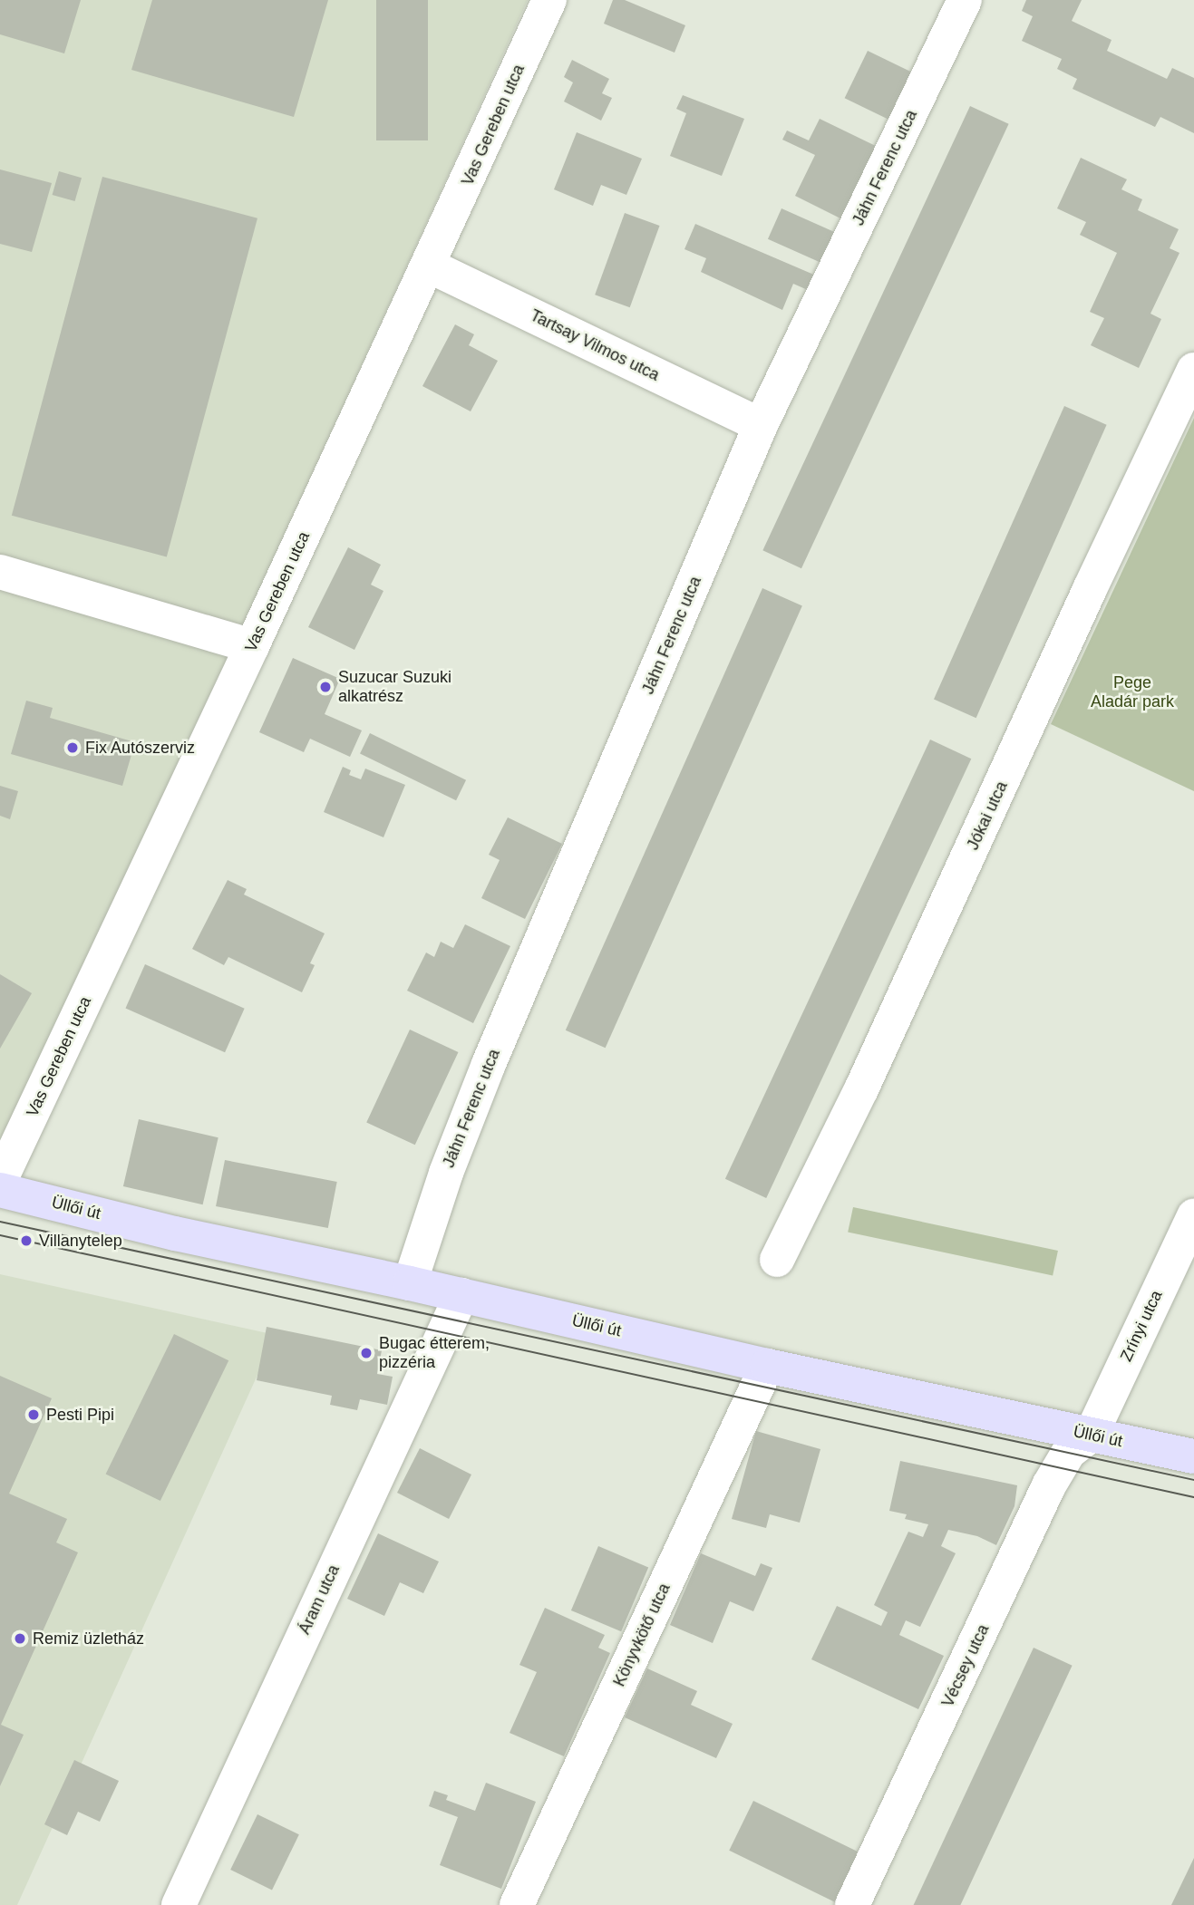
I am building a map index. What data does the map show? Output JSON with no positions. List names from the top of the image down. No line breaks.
{"streets":{"main road":["Üllői út"],"street":["Vas Gereben utca","Jáhn Ferenc utca","Tartsay Vilmos utca","Jókai utca","Zrínyi utca","Áram utca","Könyvkötő utca","Vécsey utca"]},"crossings":[["Vas Gereben utca","Tartsay Vilmos utca"],["Jáhn Ferenc utca","Tartsay Vilmos utca"],["Jáhn Ferenc utca","Üllői út"],["Üllői út","Zrínyi utca"],["Üllői út","Áram utca"],["Üllői út","Könyvkötő utca"],["Üllői út","Vécsey utca"],["Zrínyi utca","Vécsey utca"]],"parks":["Pege Aladár park"],"places":["Suzucar Suzuki alkatrész","Fix Autószerviz","Villanytelep","Bugac étterem, pizzéria","Pesti Pipi","Remiz üzletház"]}
